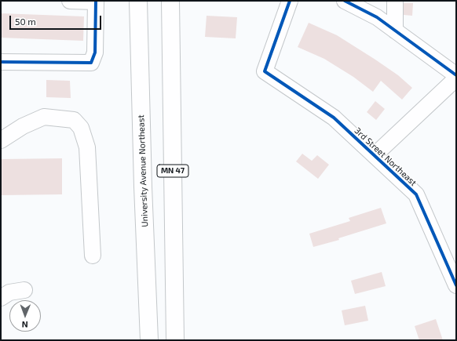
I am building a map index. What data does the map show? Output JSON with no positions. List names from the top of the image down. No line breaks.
{"streets":{"main road":["University Avenue Northeast","MN 47"],"street":["3rd Street Northeast"]},"scale_bar":"50 m","north":"bottom"}
